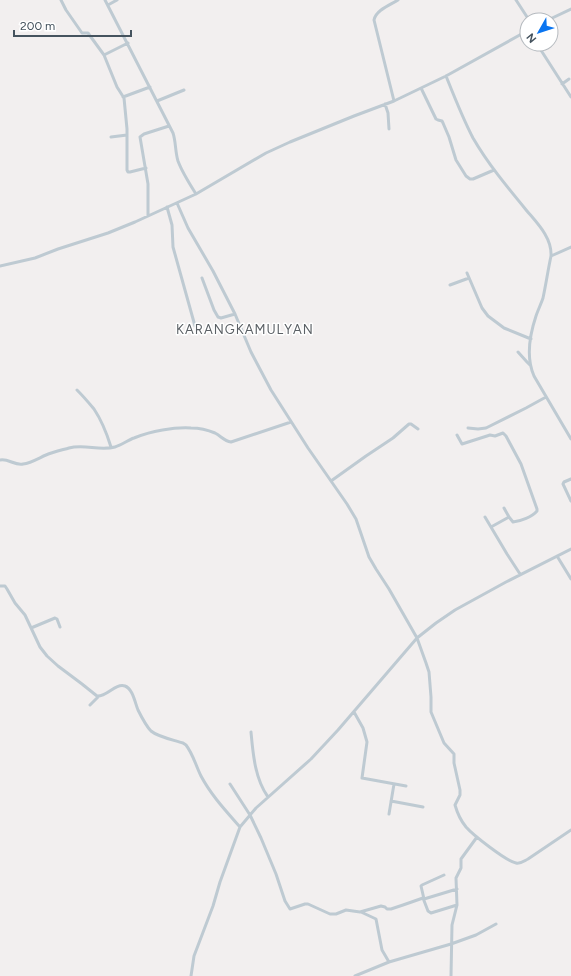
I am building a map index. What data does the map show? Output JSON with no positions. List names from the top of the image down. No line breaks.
{"districts":["KARANGKAMULYAN"],"scale_bar":"200 m","north":"bottom left"}
